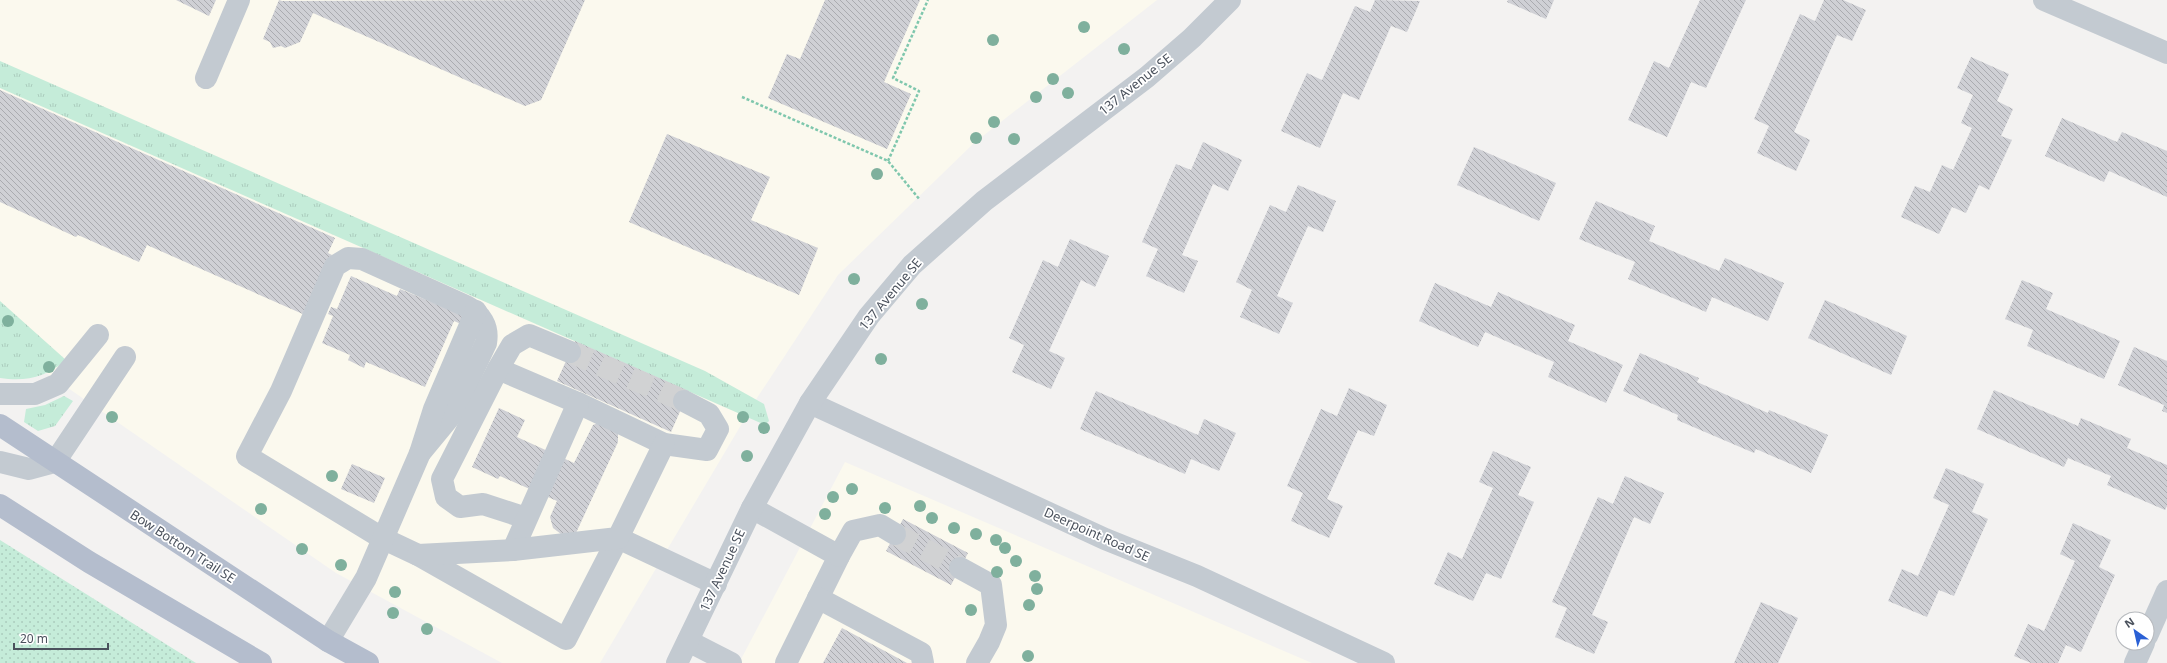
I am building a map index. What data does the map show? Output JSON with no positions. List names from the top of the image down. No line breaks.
{"streets":{"main road":["Bow Bottom Trail SE"],"street":["137 Avenue SE","Deerpoint Road SE"]},"crossings":[["137 Avenue SE","Deerpoint Road SE"]],"scale_bar":"20 m","north":"top left"}
